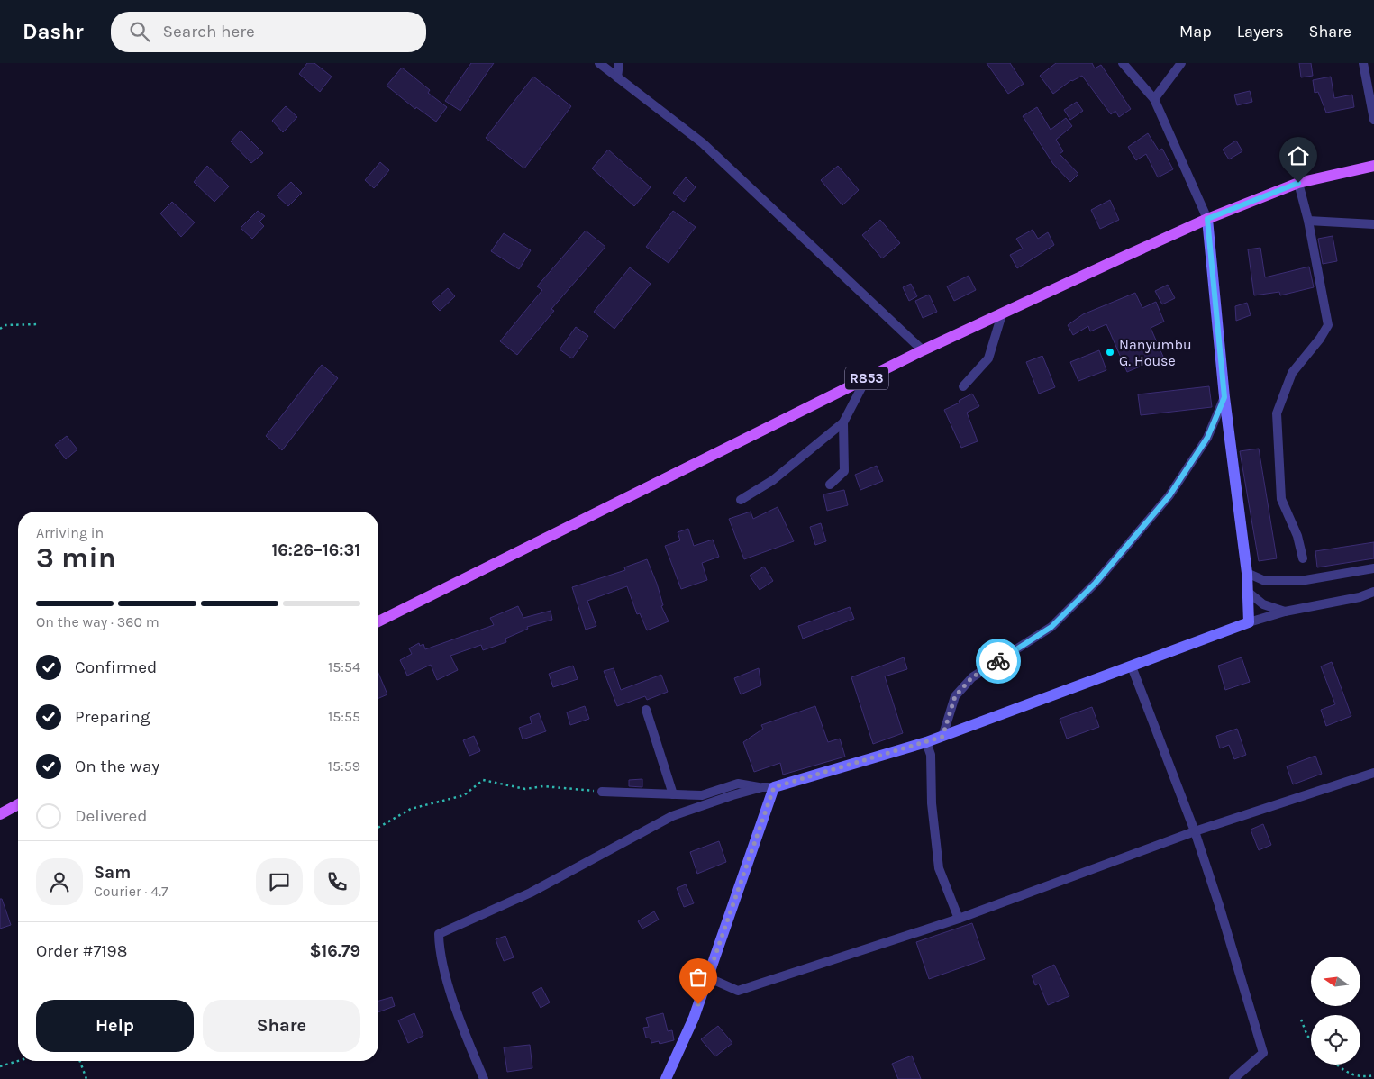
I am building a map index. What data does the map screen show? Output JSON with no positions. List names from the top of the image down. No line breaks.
{"streets":{"main road":["R853"]},"places":["Nanyumbu G. House"],"north":"left","page":{"header":"Dashr","search":"Search here","nav":["Map","Layers","Share"],"heading":["3 min","Arriving in","16:26–16:31"],"panel":["Sam","Courier · 4.7","Order #7198","$16.79"],"bar":"On the way · 360 m","list":[["Confirmed","15:54"],["Preparing","15:55"],["On the way","15:59"],"Delivered"],"buttons":["Help","Share"]}}
